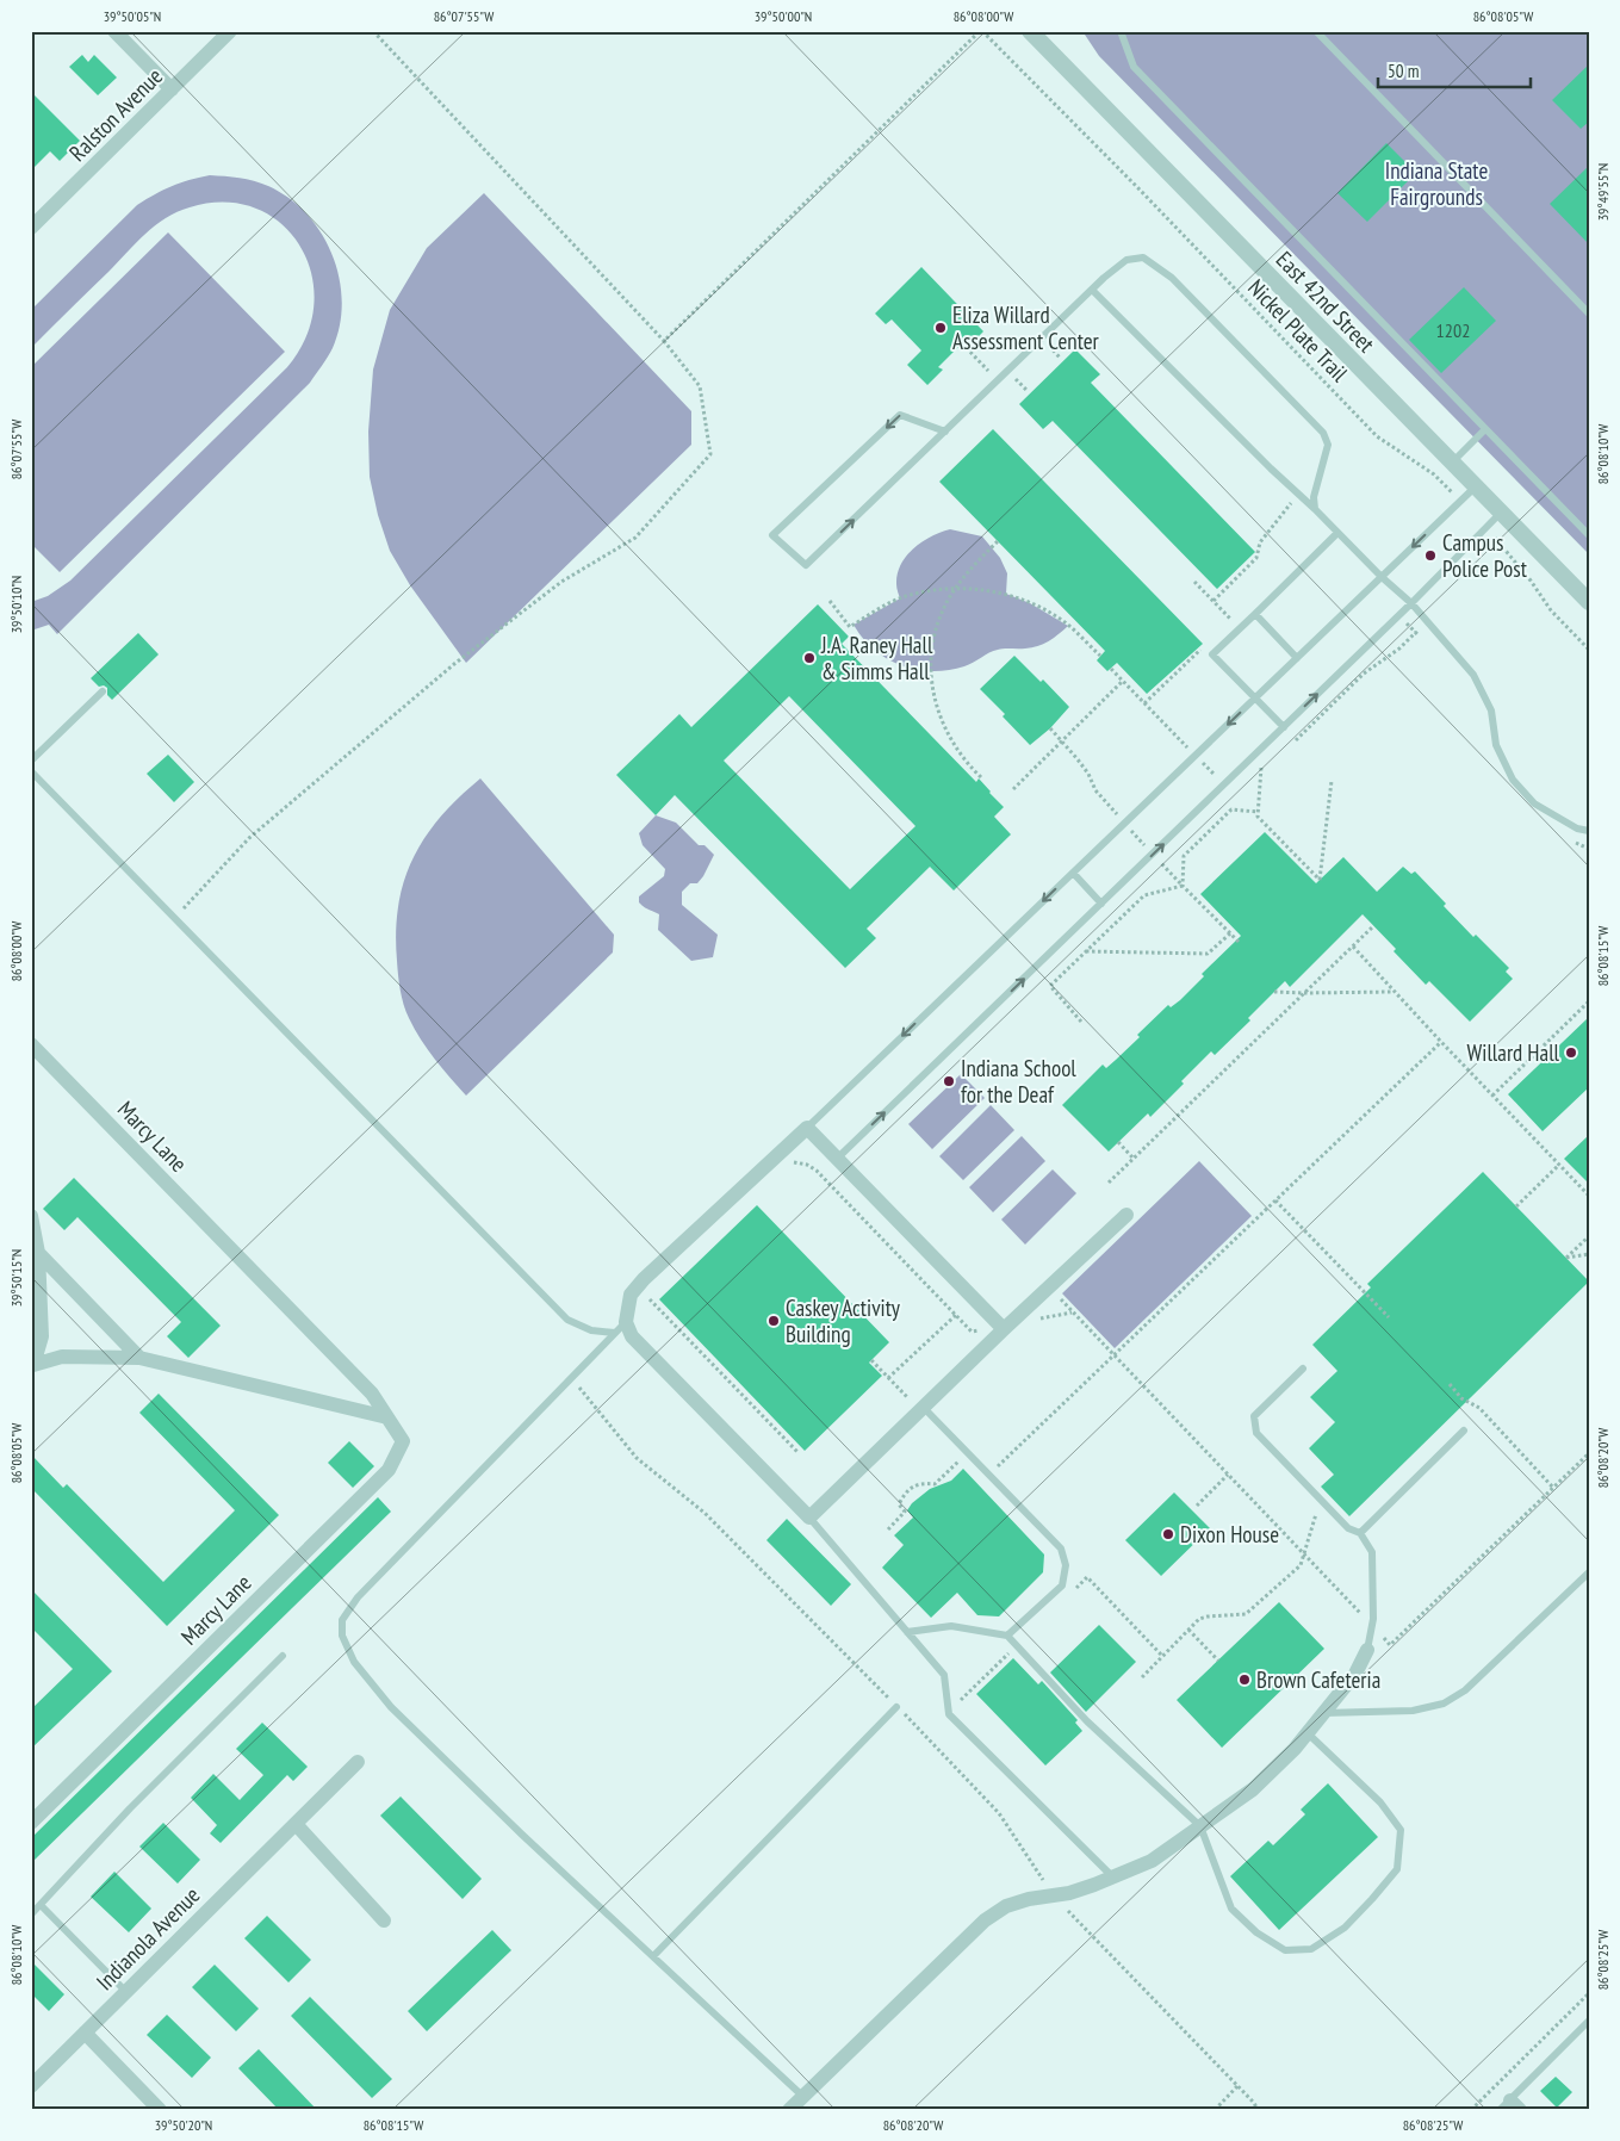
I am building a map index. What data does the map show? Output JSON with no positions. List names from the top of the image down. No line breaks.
{"streets":{"street":["Ralston Avenue","East 42nd Street","Marcy Lane","Indianola Avenue"],"path":["Nickel Plate Trail"]},"parks":["Indiana State Fairgrounds"],"places":["Eliza Willard Assessment Center","Campus Police Post","J.A. Raney Hall & Simms Hall","Willard Hall","Indiana School for the Deaf","Caskey Activity Building","Dixon House","Brown Cafeteria"],"house_numbers":["1202"],"scale_bar":"50 m","coordinates":["39°50'05\"N","86°07'55\"W","39°50'00\"N","86°08'00\"W","86°08'05\"W","39°49'55\"N","86°08'10\"W","39°50'10\"N","86°08'15\"W","39°50'15\"N","86°08'20\"W","86°08'25\"W","39°50'20\"N"]}
